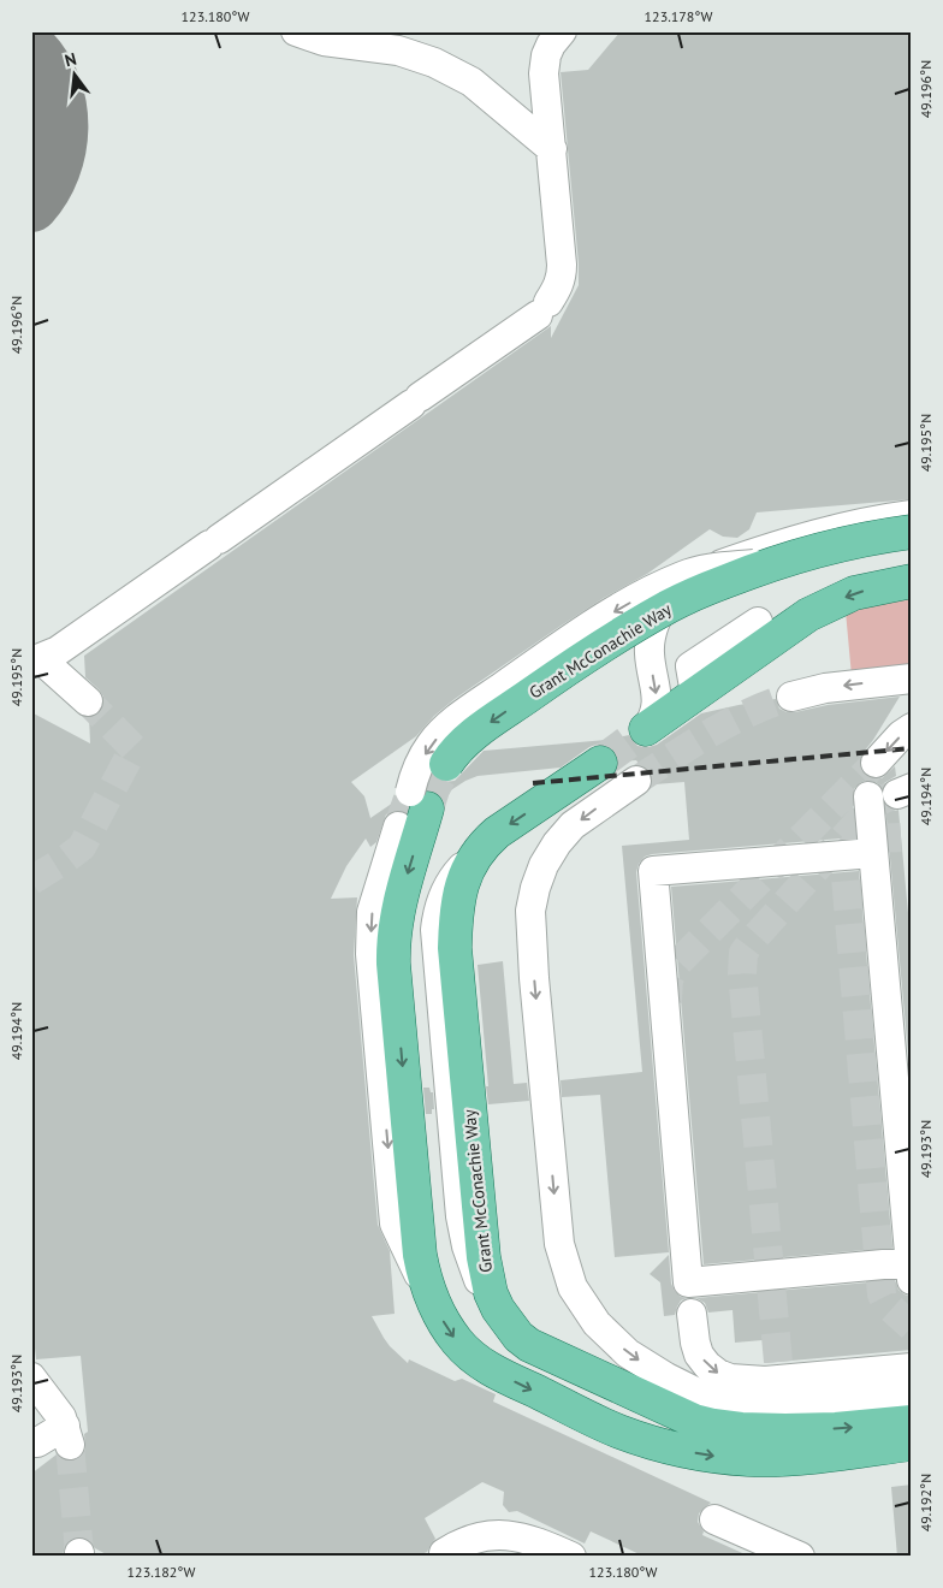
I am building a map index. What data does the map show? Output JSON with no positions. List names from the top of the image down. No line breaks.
{"streets":{"main road":["Grant McConachie Way"]},"north":"top","coordinates":["123.180°W","123.178°W","49.196°N","49.195°N","49.194°N","49.193°N","49.192°N","123.182°W"]}
